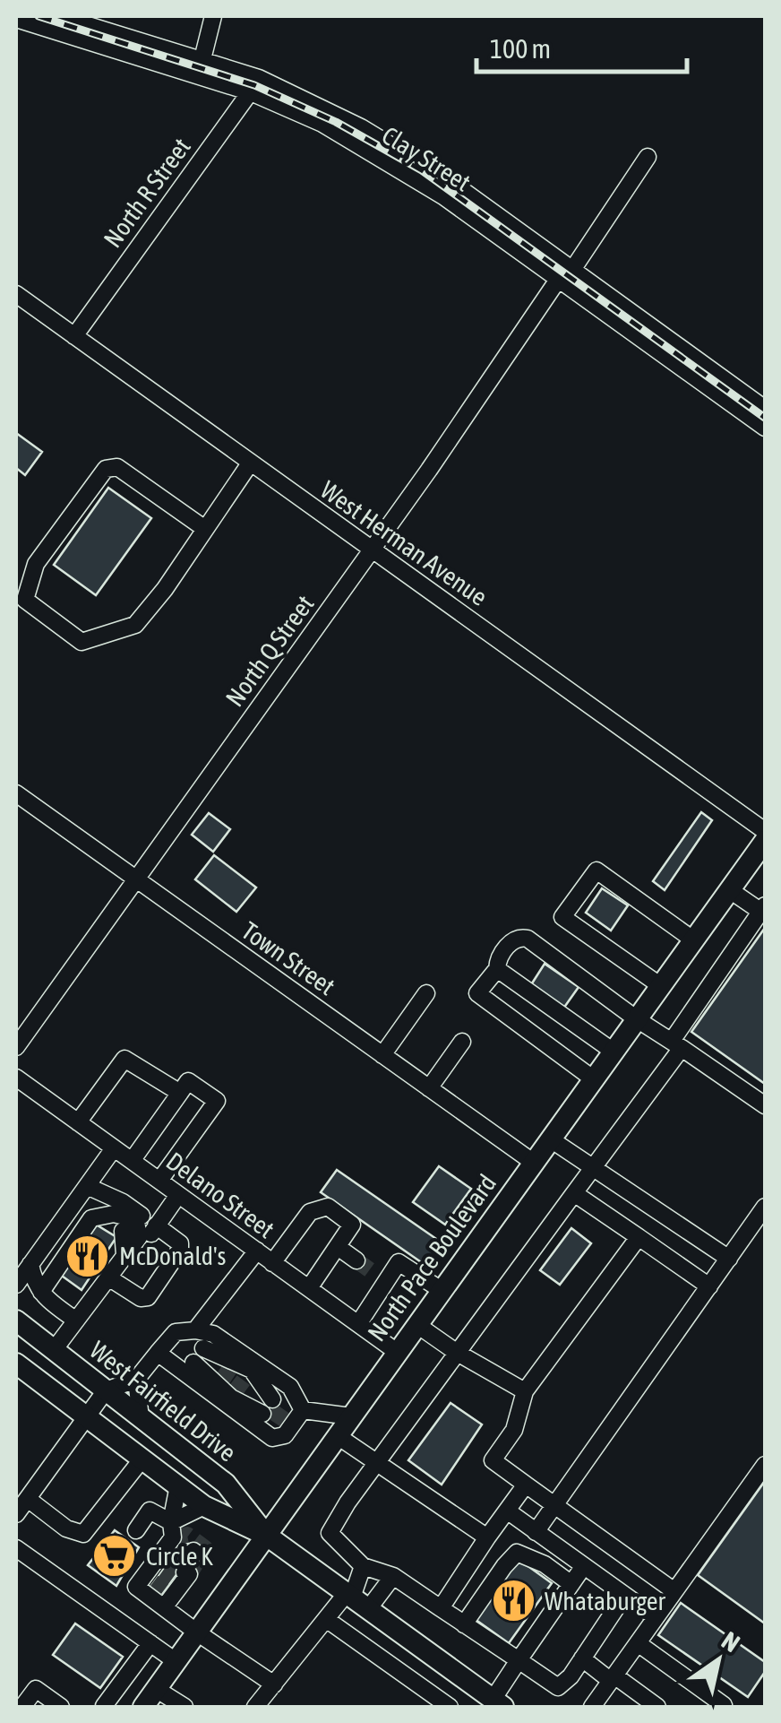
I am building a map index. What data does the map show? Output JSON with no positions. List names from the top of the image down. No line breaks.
{"streets":{"main road":["North Pace Boulevard","West Fairfield Drive"],"street":["Clay Street","North R Street","West Herman Avenue","North Q Street","Town Street","Delano Street"]},"crossings":[["Clay Street","North R Street"],["Clay Street","North Q Street"],["North R Street","West Herman Avenue"],["West Herman Avenue","North Q Street"],["North Q Street","Town Street"],["Town Street","North Pace Boulevard"],["Delano Street","North Pace Boulevard"],["North Pace Boulevard","West Fairfield Drive"]],"places":{"restaurant":["McDonald's","Whataburger"],"supermarket":["Circle K"]},"scale_bar":"100 m","north":"top right"}
